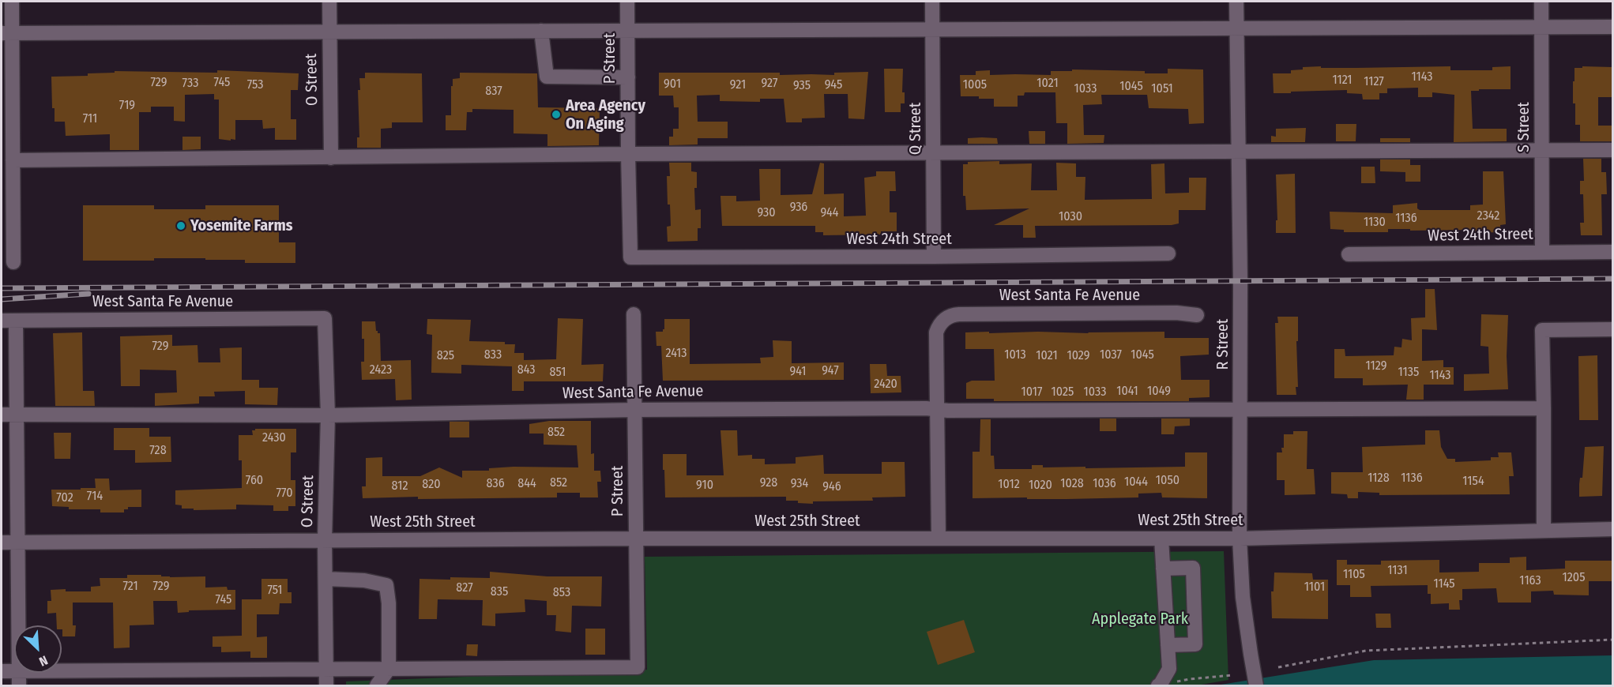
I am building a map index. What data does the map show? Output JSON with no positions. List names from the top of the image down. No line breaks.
{"streets":{"street":["P Street","O Street","S Street","Q Street","West 24th Street","West Santa Fe Avenue","R Street","West 25th Street"]},"crossings":[["P Street","West 24th Street"],["P Street","West Santa Fe Avenue"],["P Street","West 25th Street"],["O Street","West Santa Fe Avenue"],["O Street","West 25th Street"],["S Street","West 24th Street"],["Q Street","West 24th Street"],["West Santa Fe Avenue","R Street"],["R Street","West 25th Street"]],"parks":["Applegate Park"],"places":["Area Agency On Aging","Yosemite Farms"],"house_numbers":["1143","1121","1127","729","745","733","927","1021","901","753","921","945","1005","935","1045","1033","1051","837","719","711","936","930","944","2342","1030","1136","1130","729","2413","833","1013","1037","1045","825","1021","1029","1129","2423","843","947","941","851","1135","1143","2420","1041","1049","1017","1025","1033","852","2430","728","1128","1136","760","1050","1154","1044","852","928","836","844","934","1028","1036","820","1012","910","1020","812","946","770","714","702","1131","1105","1205","1163","1145","721","729","1101","827","751","835","853","745"],"north":"bottom right"}
